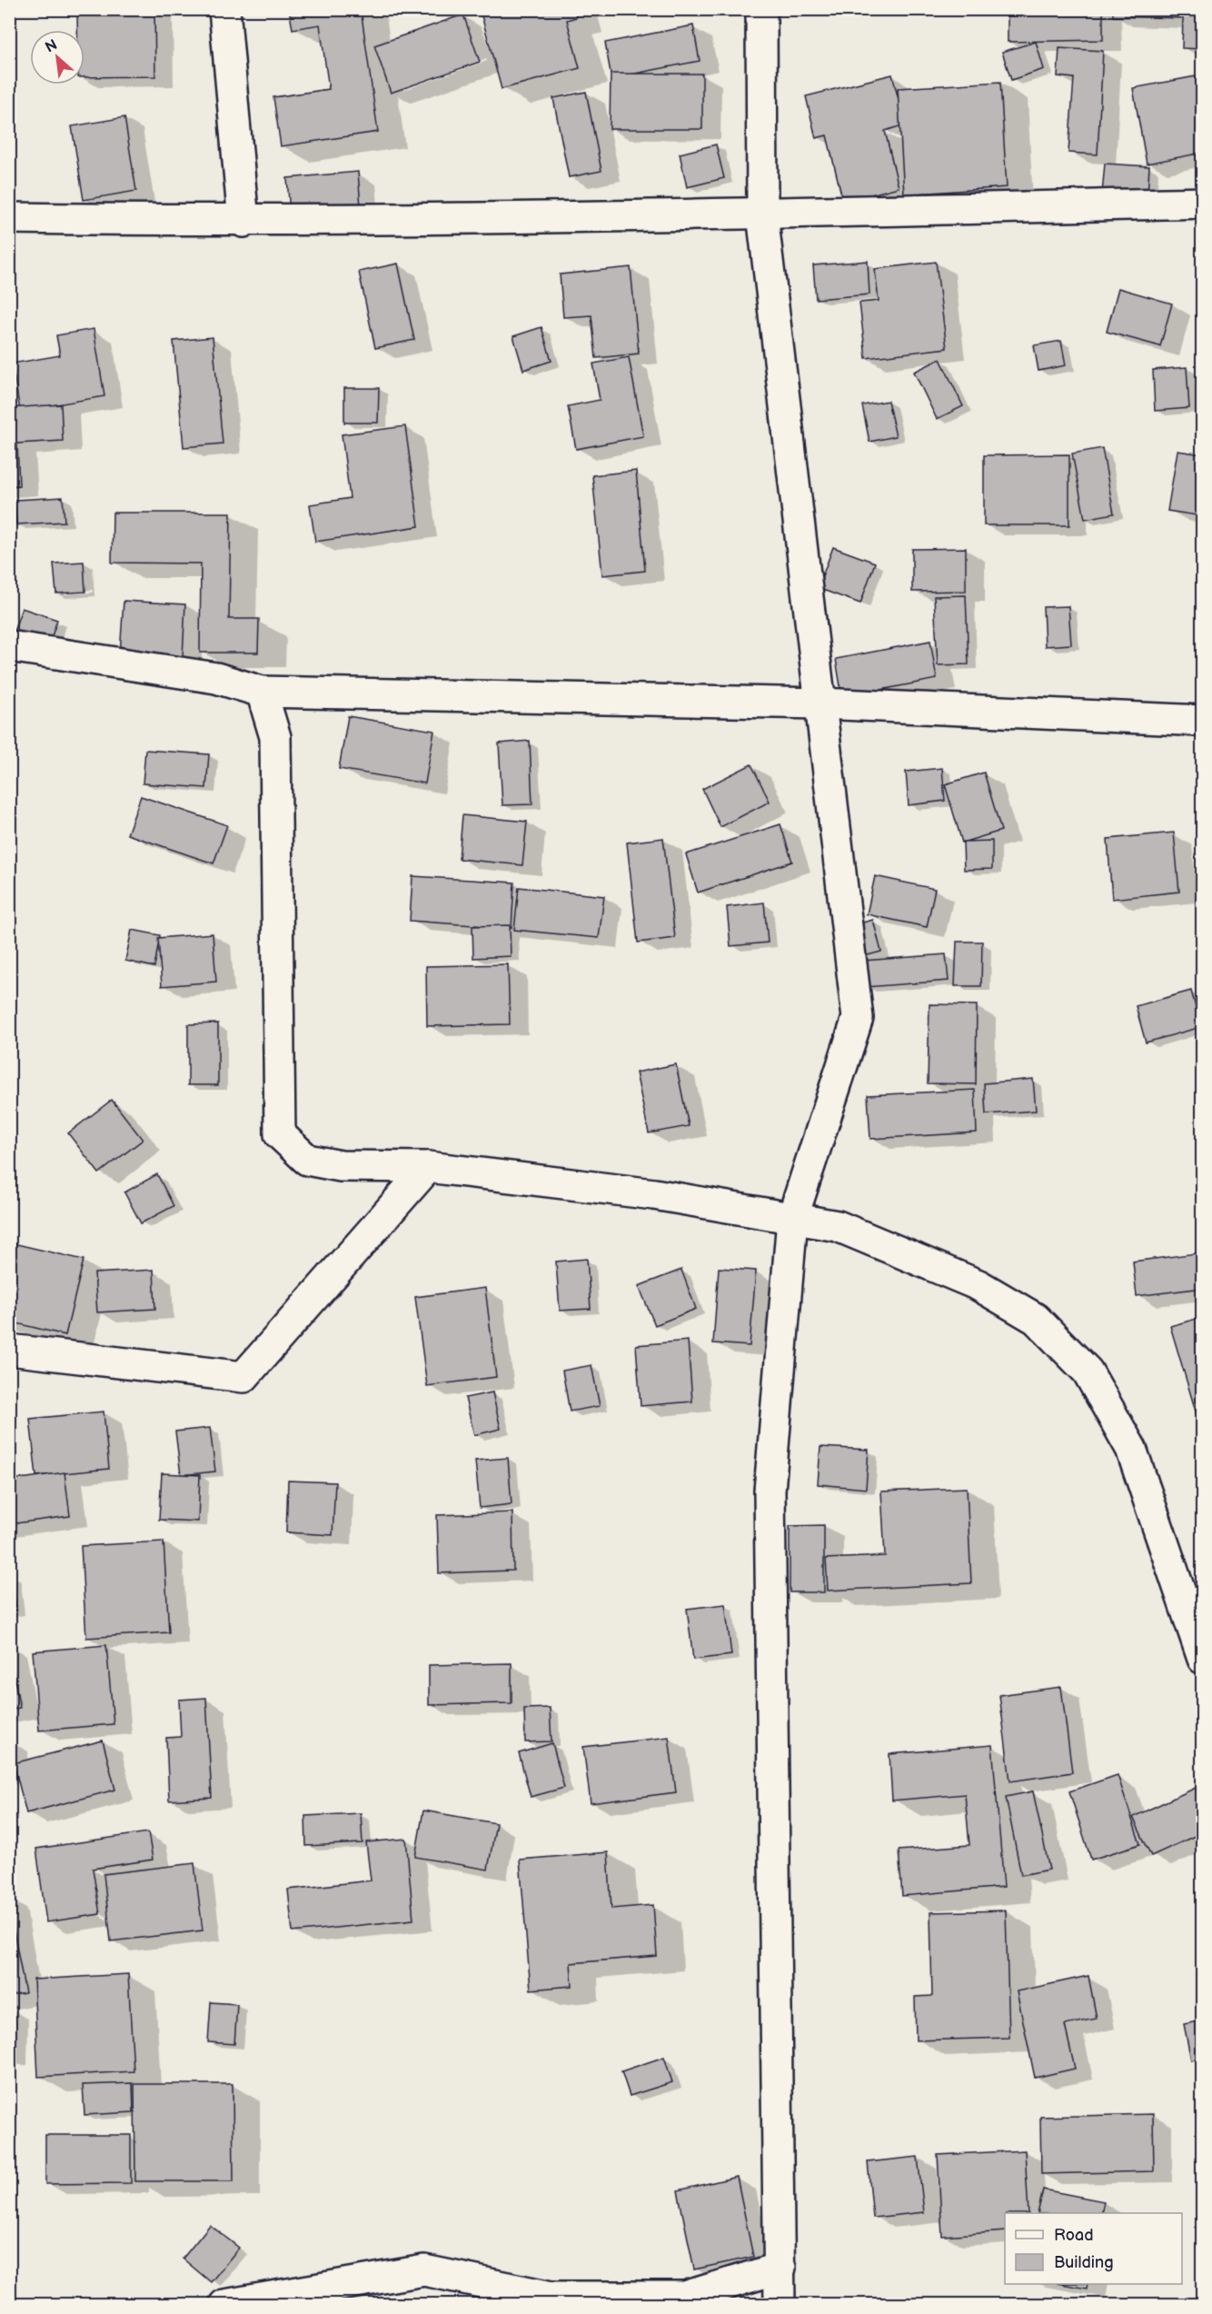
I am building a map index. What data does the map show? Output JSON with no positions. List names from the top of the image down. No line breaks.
{"legend":["Road","Building"],"north":"top left"}
